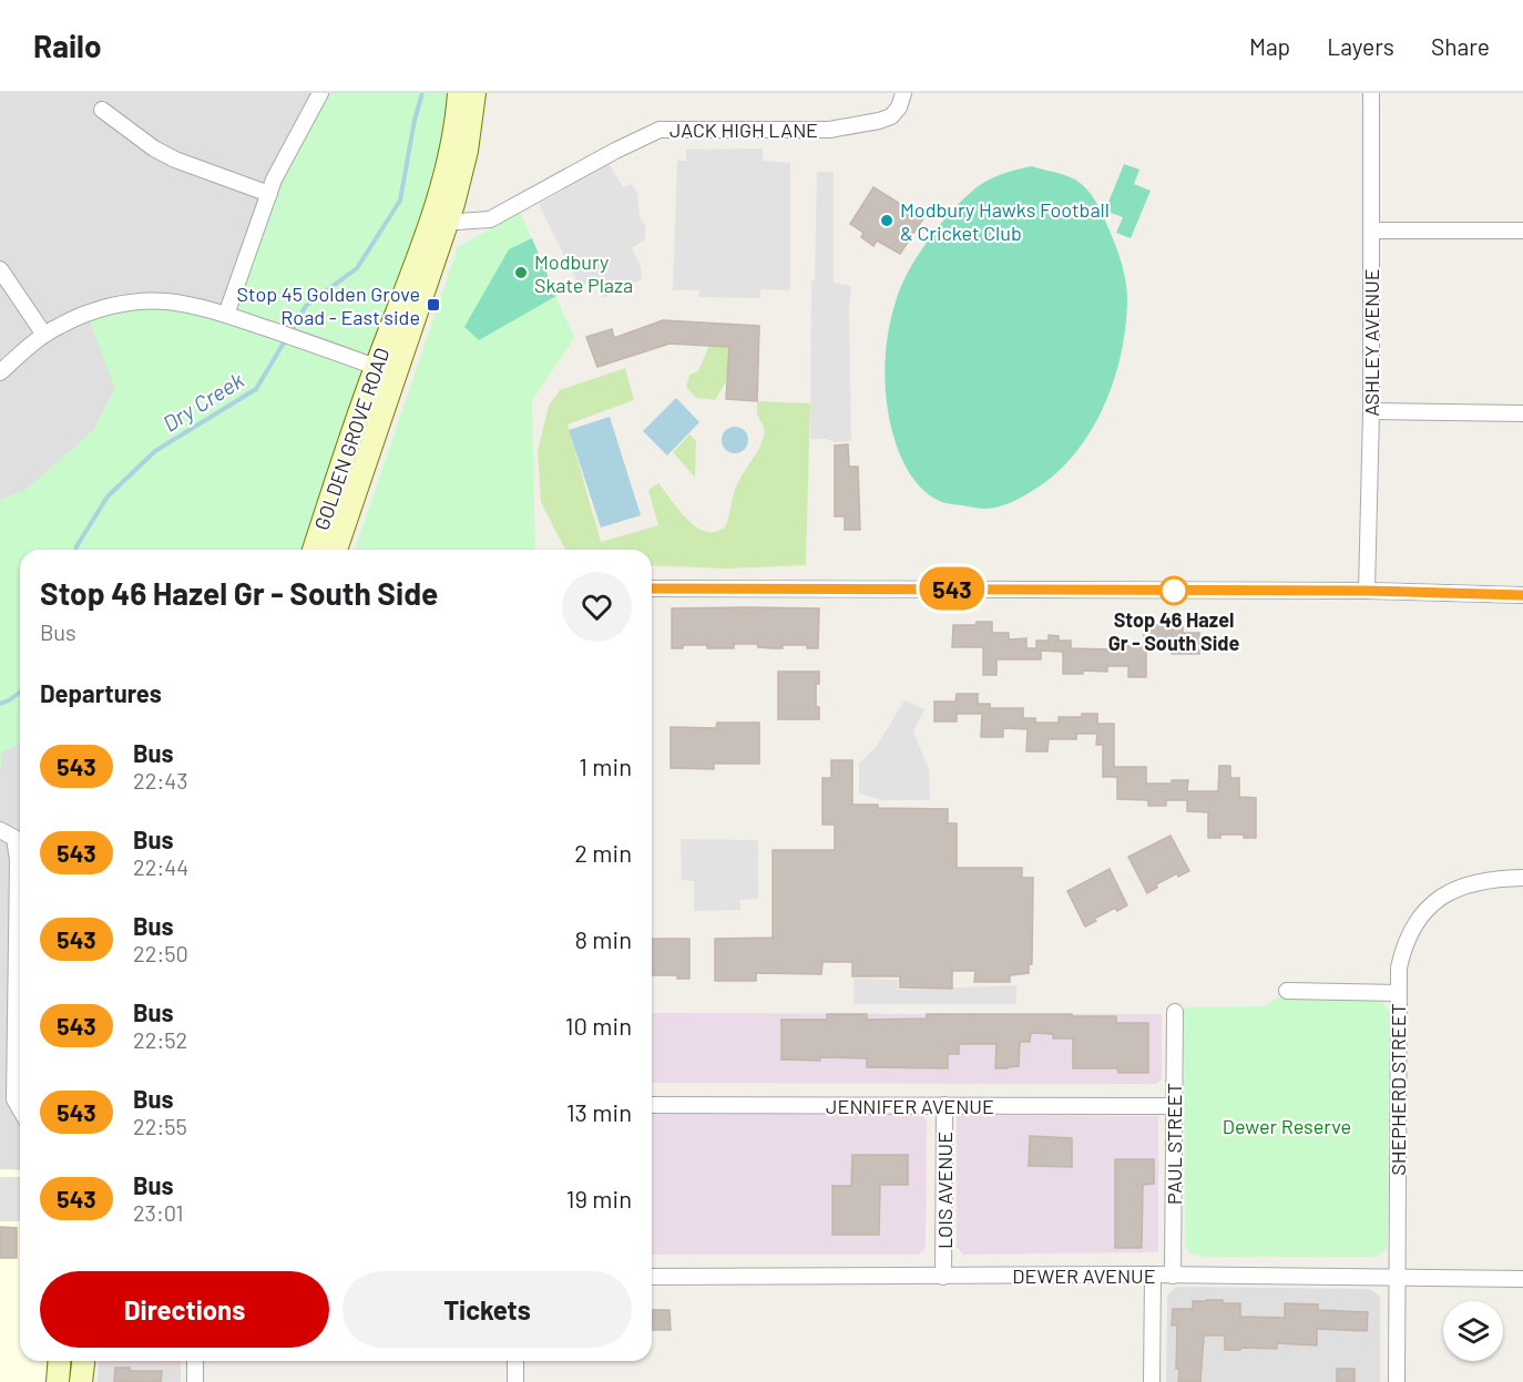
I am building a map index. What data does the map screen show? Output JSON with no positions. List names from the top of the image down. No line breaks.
{"streets":{"main road":["GOLDEN GROVE ROAD"],"street":["JACK HIGH LANE","ASHLEY AVENUE","SHEPHERD STREET","JENNIFER AVENUE","PAUL STREET","LOIS AVENUE","DEWER AVENUE"]},"crossings":[["JACK HIGH LANE","GOLDEN GROVE ROAD"],["SHEPHERD STREET","DEWER AVENUE"],["JENNIFER AVENUE","PAUL STREET"],["JENNIFER AVENUE","LOIS AVENUE"],["PAUL STREET","DEWER AVENUE"],["LOIS AVENUE","DEWER AVENUE"]],"water":["Dry Creek"],"parks":["Dewer Reserve"],"places":{"other":["Modbury Hawks Football & Cricket Club","Modbury Skate Plaza","Stop 46 Hazel Gr - South Side"],"transit":["Stop 45 Golden Grove Road - East side"]},"lines":["bus line 543"],"page":{"header":"Railo","nav":["Map","Layers","Share"],"on_map":"543","heading":[["Stop 46 Hazel Gr - South Side","Bus"],"Departures"],"list":[{"mark":"543","name":"Bus","note":"22:43","value":"1 min"},{"mark":"543","name":"Bus","note":"22:44","value":"2 min"},{"mark":"543","name":"Bus","note":"22:50","value":"8 min"},{"mark":"543","name":"Bus","note":"22:52","value":"10 min"},{"mark":"543","name":"Bus","note":"22:55","value":"13 min"},{"mark":"543","name":"Bus","note":"23:01","value":"19 min"}],"buttons":["Directions","Tickets"]}}
